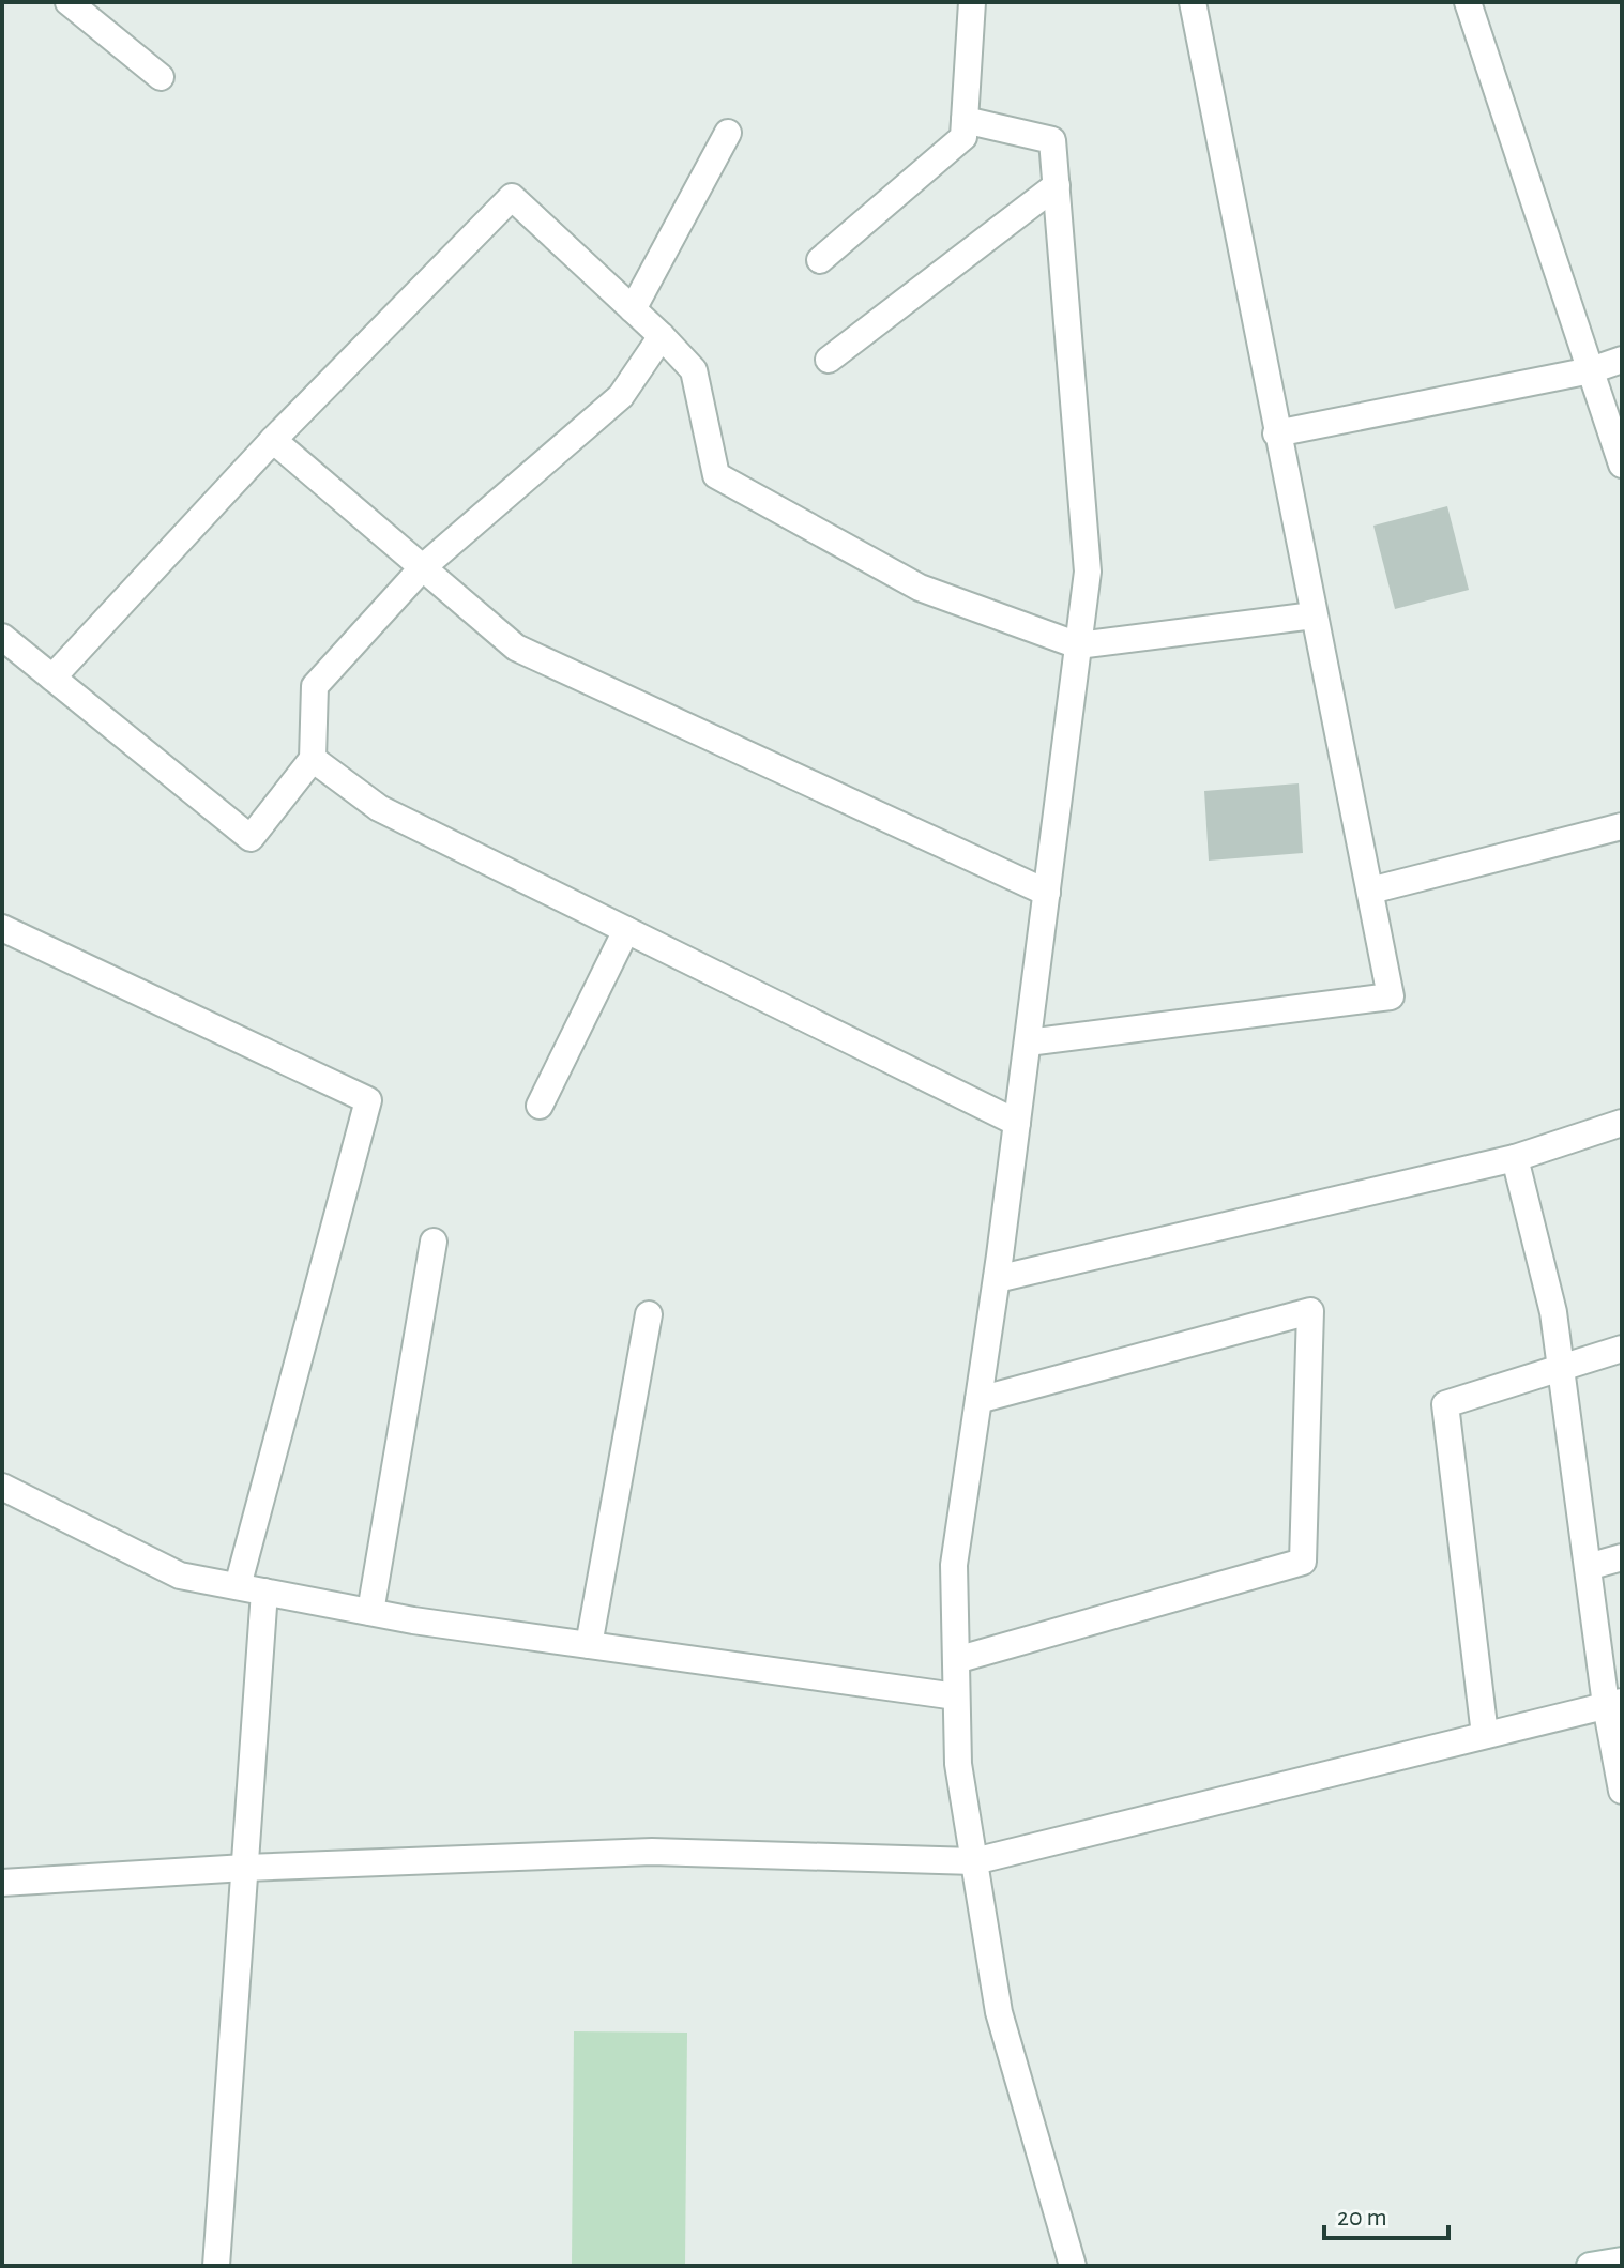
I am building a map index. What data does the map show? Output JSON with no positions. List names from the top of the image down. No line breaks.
{"scale_bar":"20 m"}
